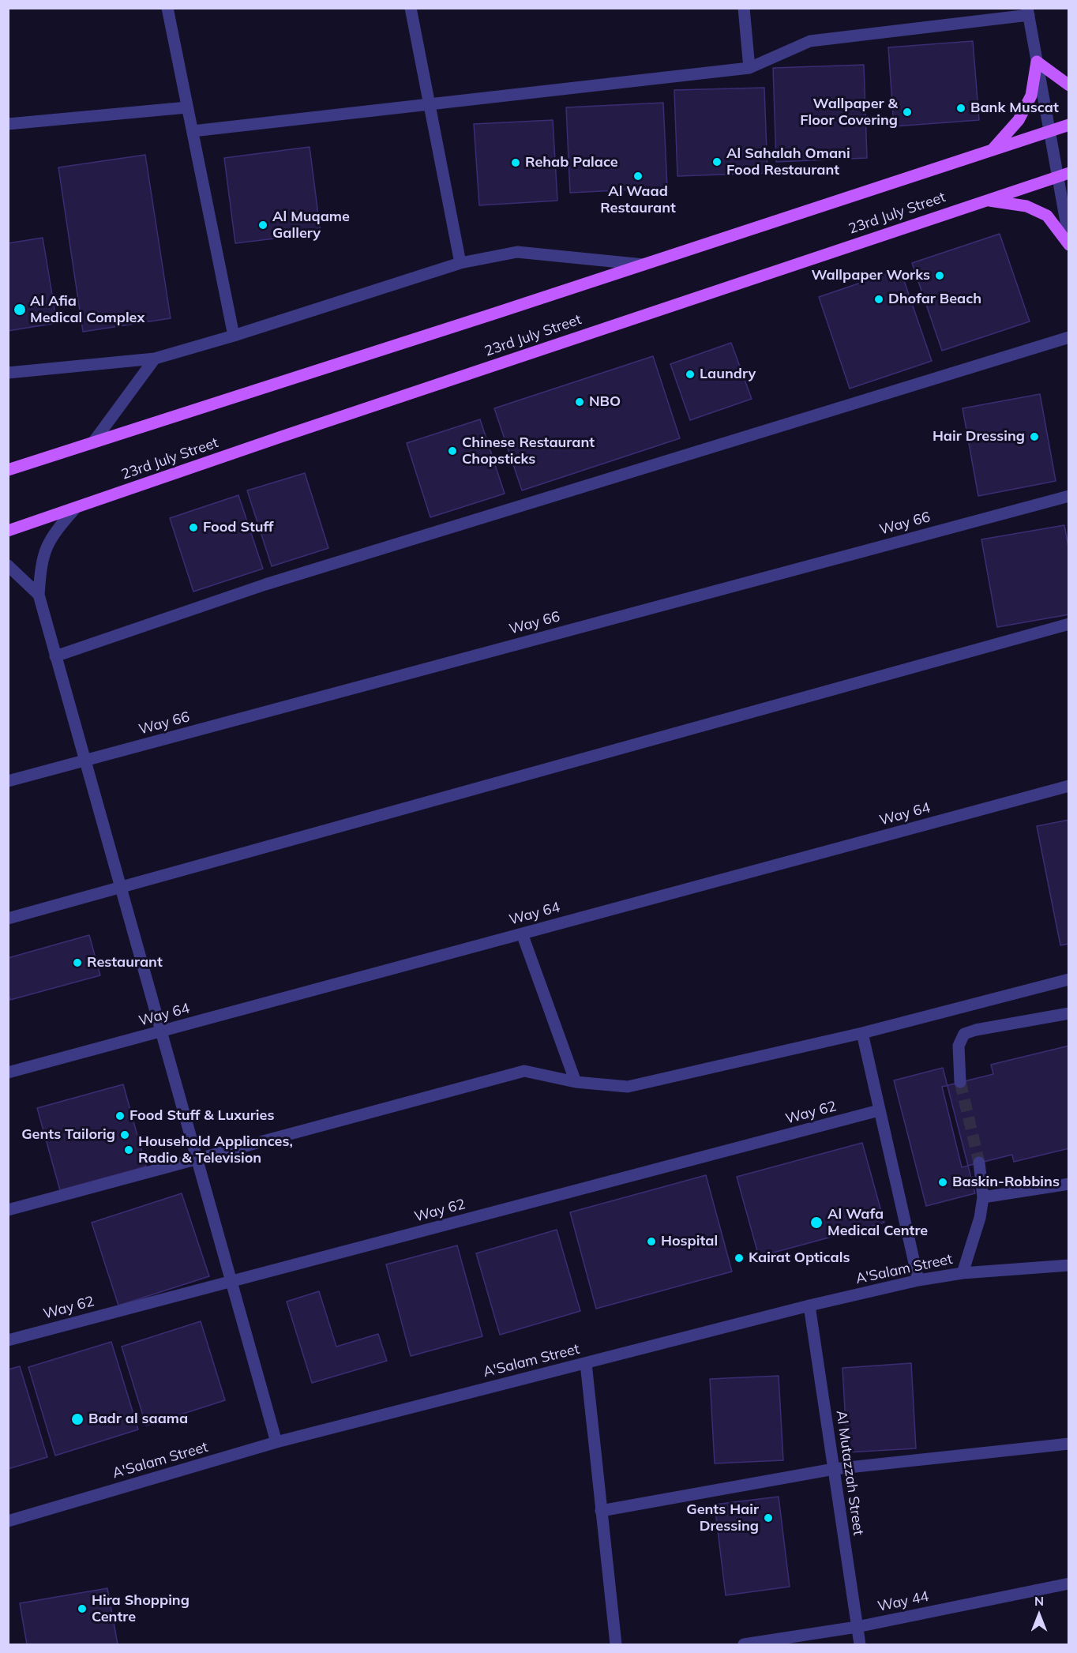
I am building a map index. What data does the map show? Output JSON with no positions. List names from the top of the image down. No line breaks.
{"streets":{"main road":["23rd July Street"],"street":["Way 66","Way 64","Way 62","A'Salam Street","Al Mutazzah Street","Way 44"]},"crossings":[["A'Salam Street","Al Mutazzah Street"],["Al Mutazzah Street","Way 44"]],"places":["Bank Muscat","Wallpaper & Floor Covering","Al Sahalah Omani Food Restaurant","Rehab Palace","Al Waad Restaurant","Al Muqame Gallery","Wallpaper Works","Dhofar Beach","Al Afia Medical Complex","Laundry","NBO","Hair Dressing","Chinese Restaurant Chopsticks","Food Stuff","Restaurant","Food Stuff & Luxuries","Gents Tailorig","Household Appliances, Radio & Television","Baskin-Robbins","Al Wafa Medical Centre","Hospital","Kairat Opticals","Badr al saama","Gents Hair Dressing","Hira Shopping Centre"],"north":"top"}
